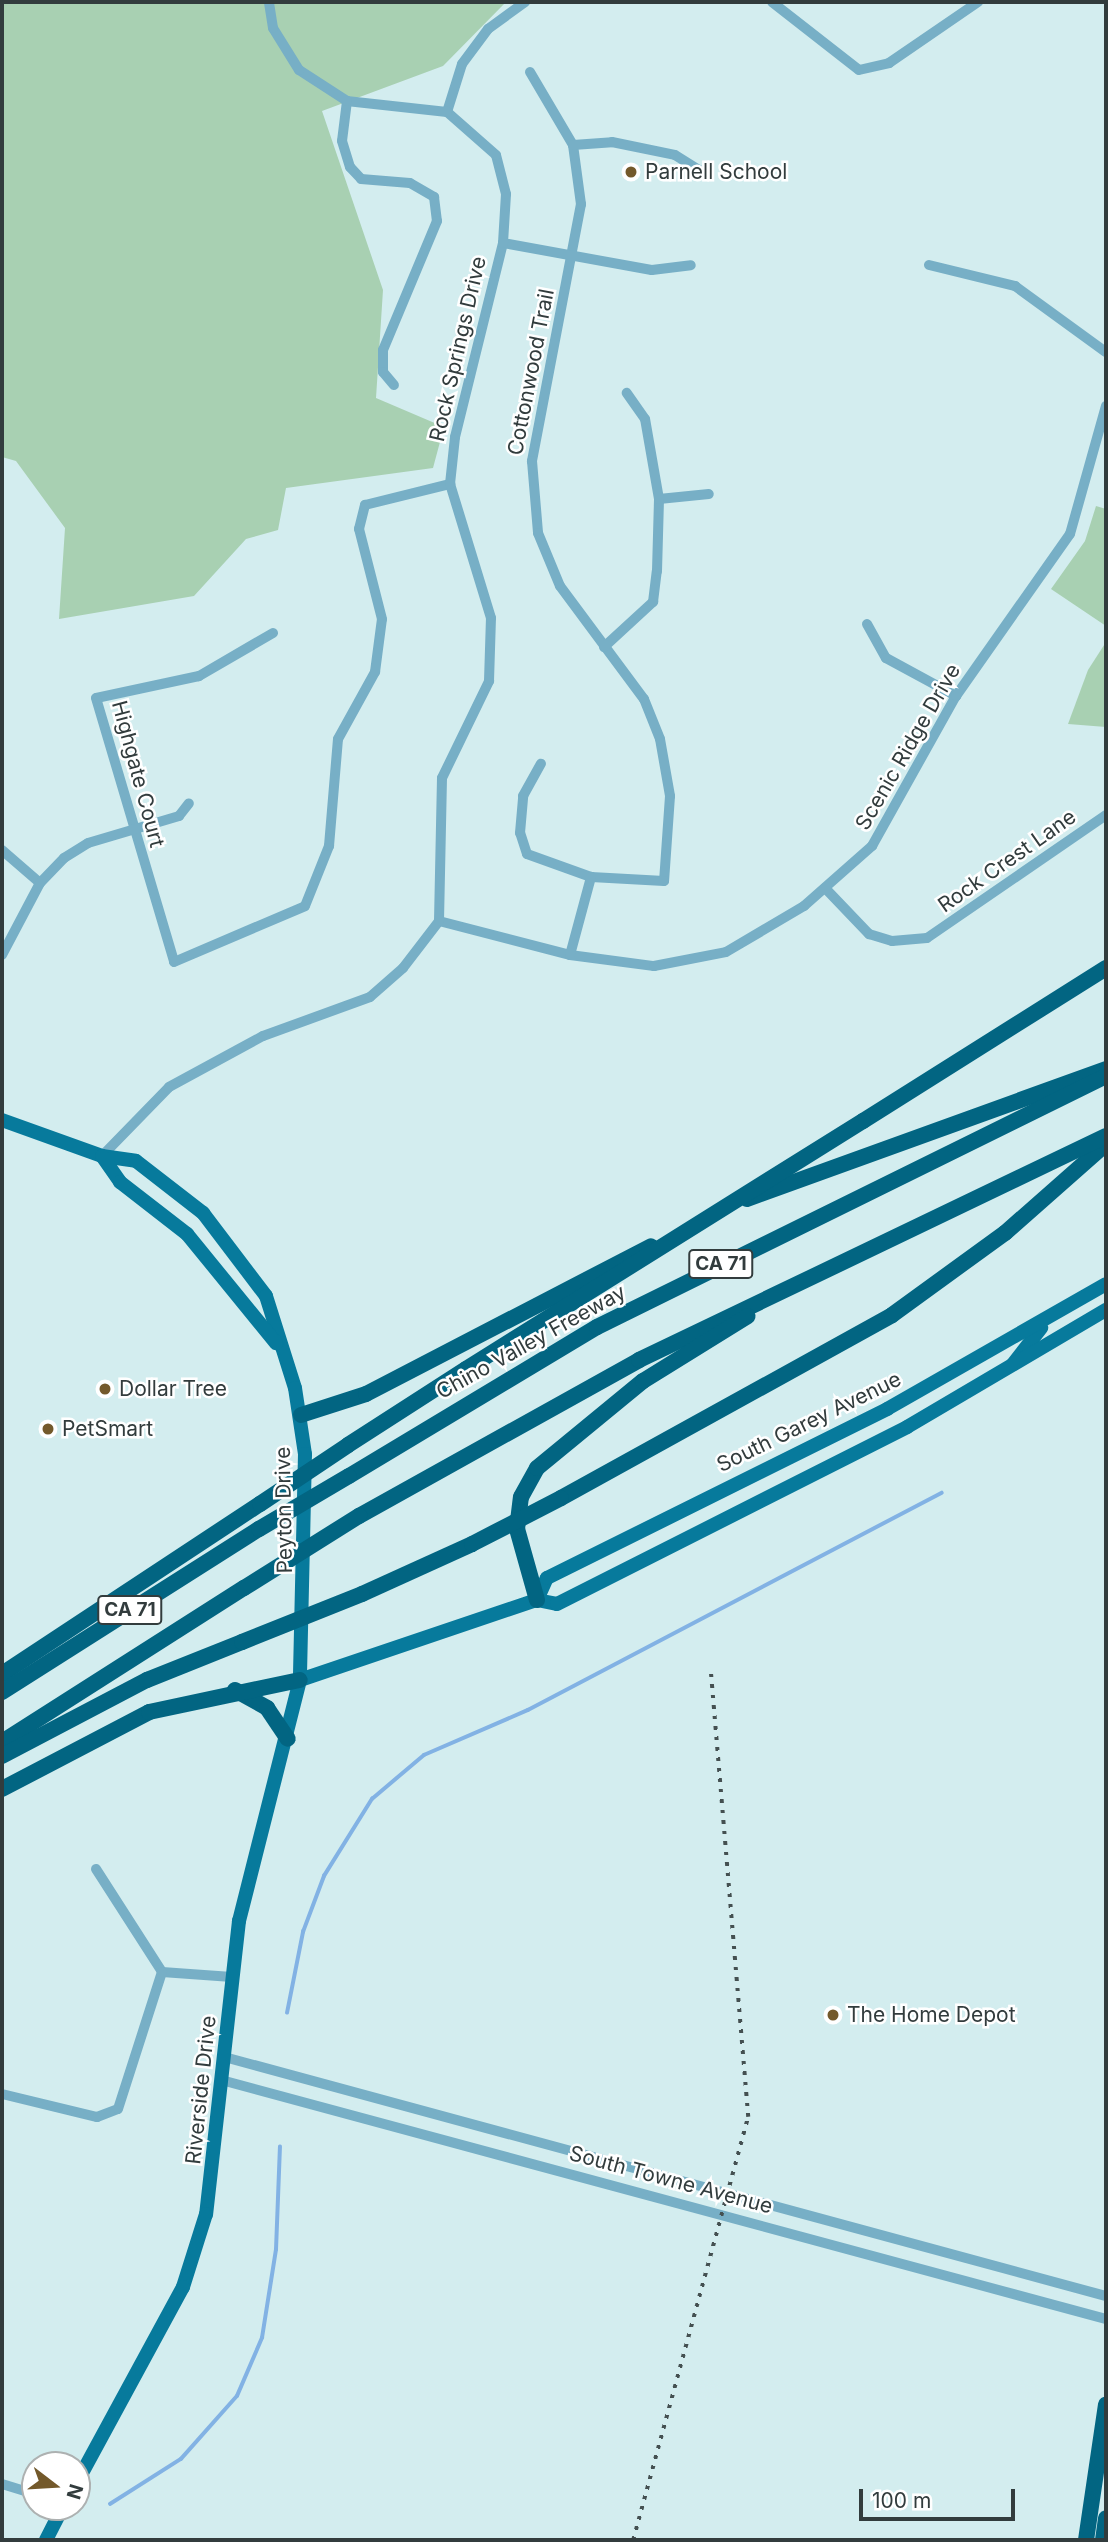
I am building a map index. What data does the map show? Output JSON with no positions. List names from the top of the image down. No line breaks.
{"streets":{"highway":["CA 71","Chino Valley Freeway"],"main road":["South Garey Avenue","Peyton Drive","Riverside Drive"],"street":["Rock Springs Drive","Cottonwood Trail","Scenic Ridge Drive","Highgate Court","Rock Crest Lane","South Towne Avenue"]},"crossings":[["Rock Springs Drive","Scenic Ridge Drive"],["Rock Springs Drive","Highgate Court"],["Scenic Ridge Drive","Rock Crest Lane"],["Peyton Drive","Riverside Drive"],["Riverside Drive","South Towne Avenue"]],"places":["Parnell School","Dollar Tree","PetSmart","The Home Depot"],"scale_bar":"100 m","north":"right"}
